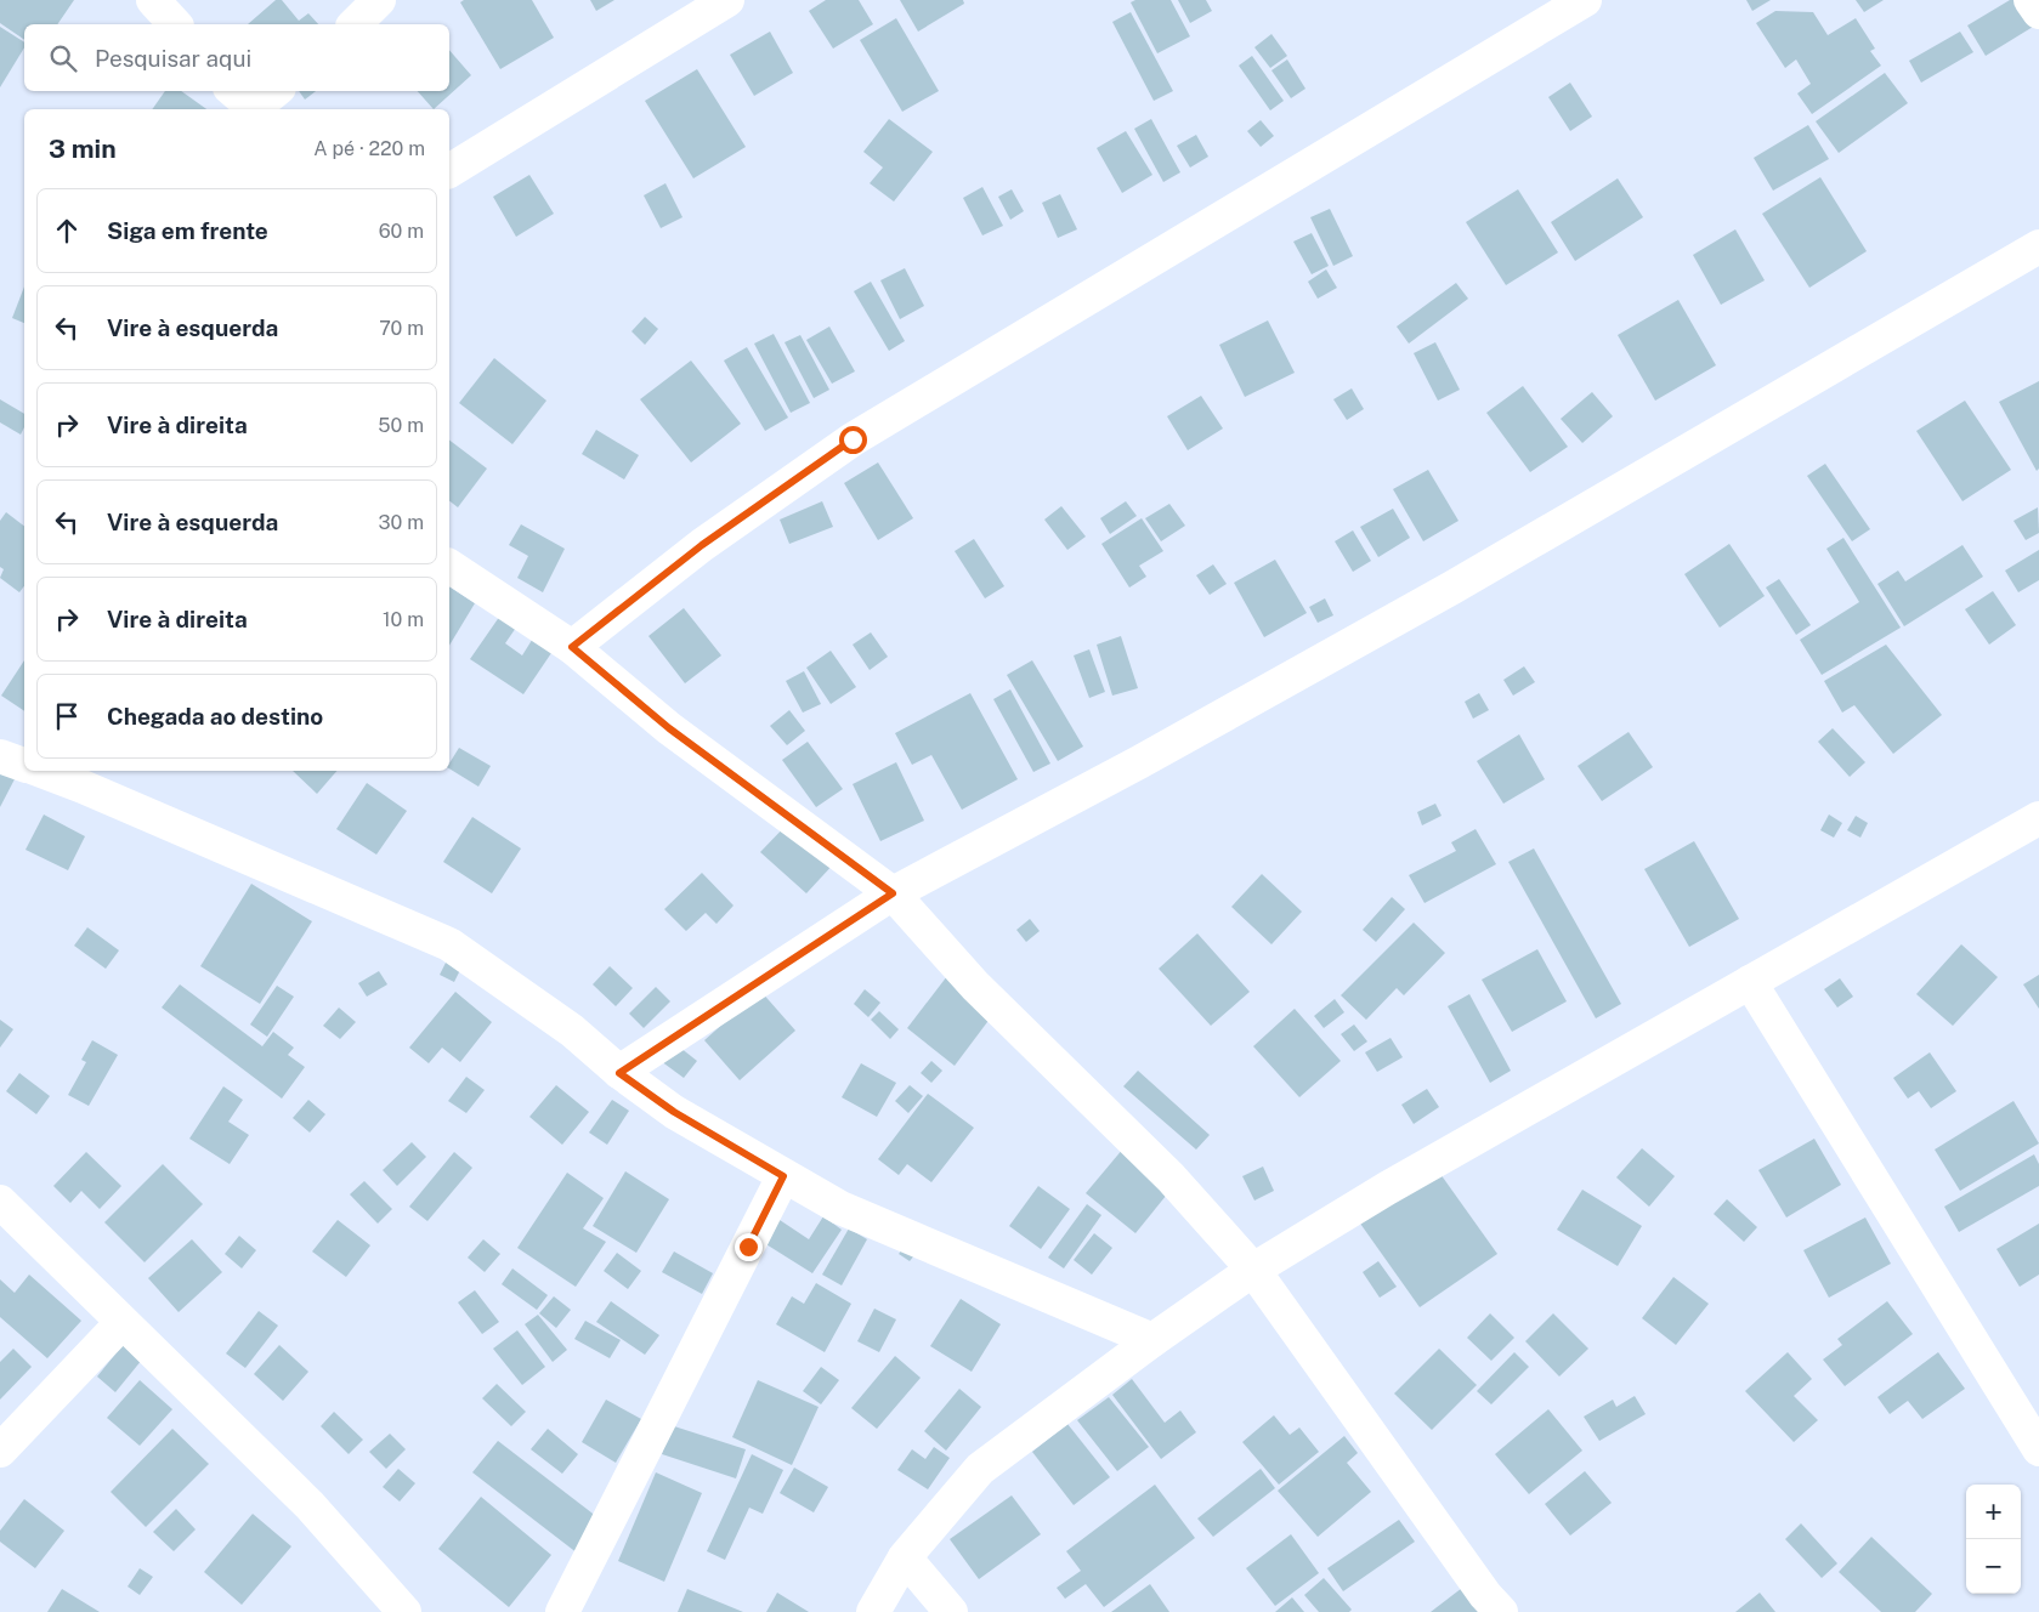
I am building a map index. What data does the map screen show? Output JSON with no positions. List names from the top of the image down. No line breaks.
{"page":{"search":"Pesquisar aqui","heading":["3 min","A pé · 220 m"],"list":[["Siga em frente","60 m"],["Vire à esquerda","70 m"],["Vire à direita","50 m"],["Vire à esquerda","30 m"],["Vire à direita","10 m"],"Chegada ao destino"],"map_buttons":["+","−"]}}
